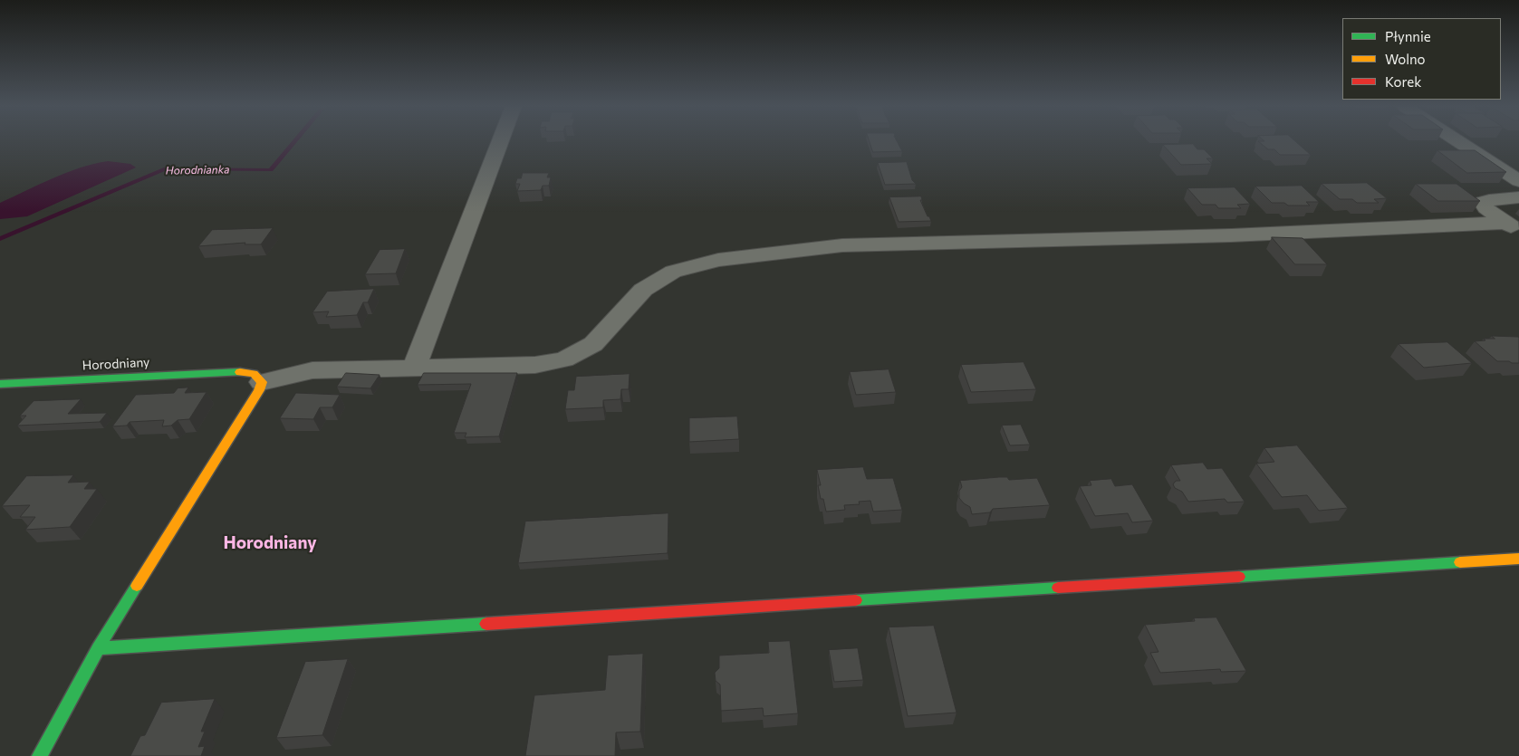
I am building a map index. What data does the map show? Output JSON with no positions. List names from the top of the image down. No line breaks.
{"streets":{"street":["Horodniany"]},"districts":["Horodniany"],"water":["Horodnianka"],"legend":["Płynnie","Wolno","Korek"]}
